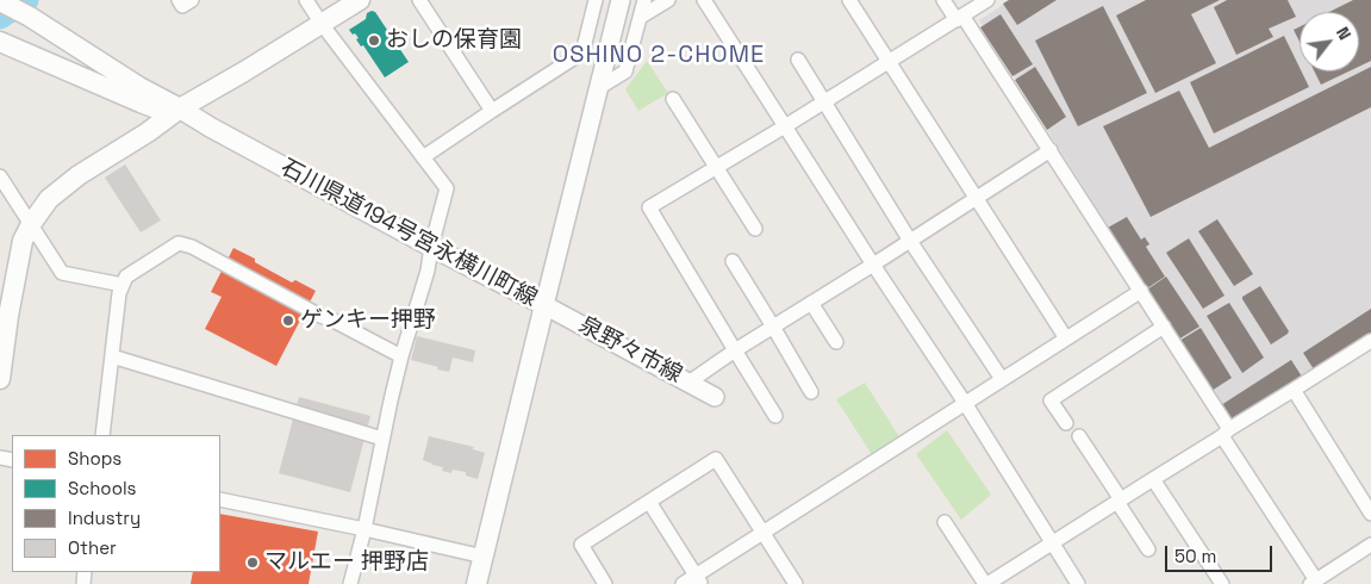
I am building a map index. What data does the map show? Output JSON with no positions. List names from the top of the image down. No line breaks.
{"streets":{"main road":["石川県道194号宮永横川町線"],"street":["泉野々市線"]},"crossings":[["石川県道194号宮永横川町線","泉野々市線"]],"districts":["OSHINO 2-CHOME"],"places":["おしの保育園","ゲンキー押野","マルエー 押野店"],"legend":["Shops","Schools","Industry","Other"],"scale_bar":"50 m","north":"top right"}
